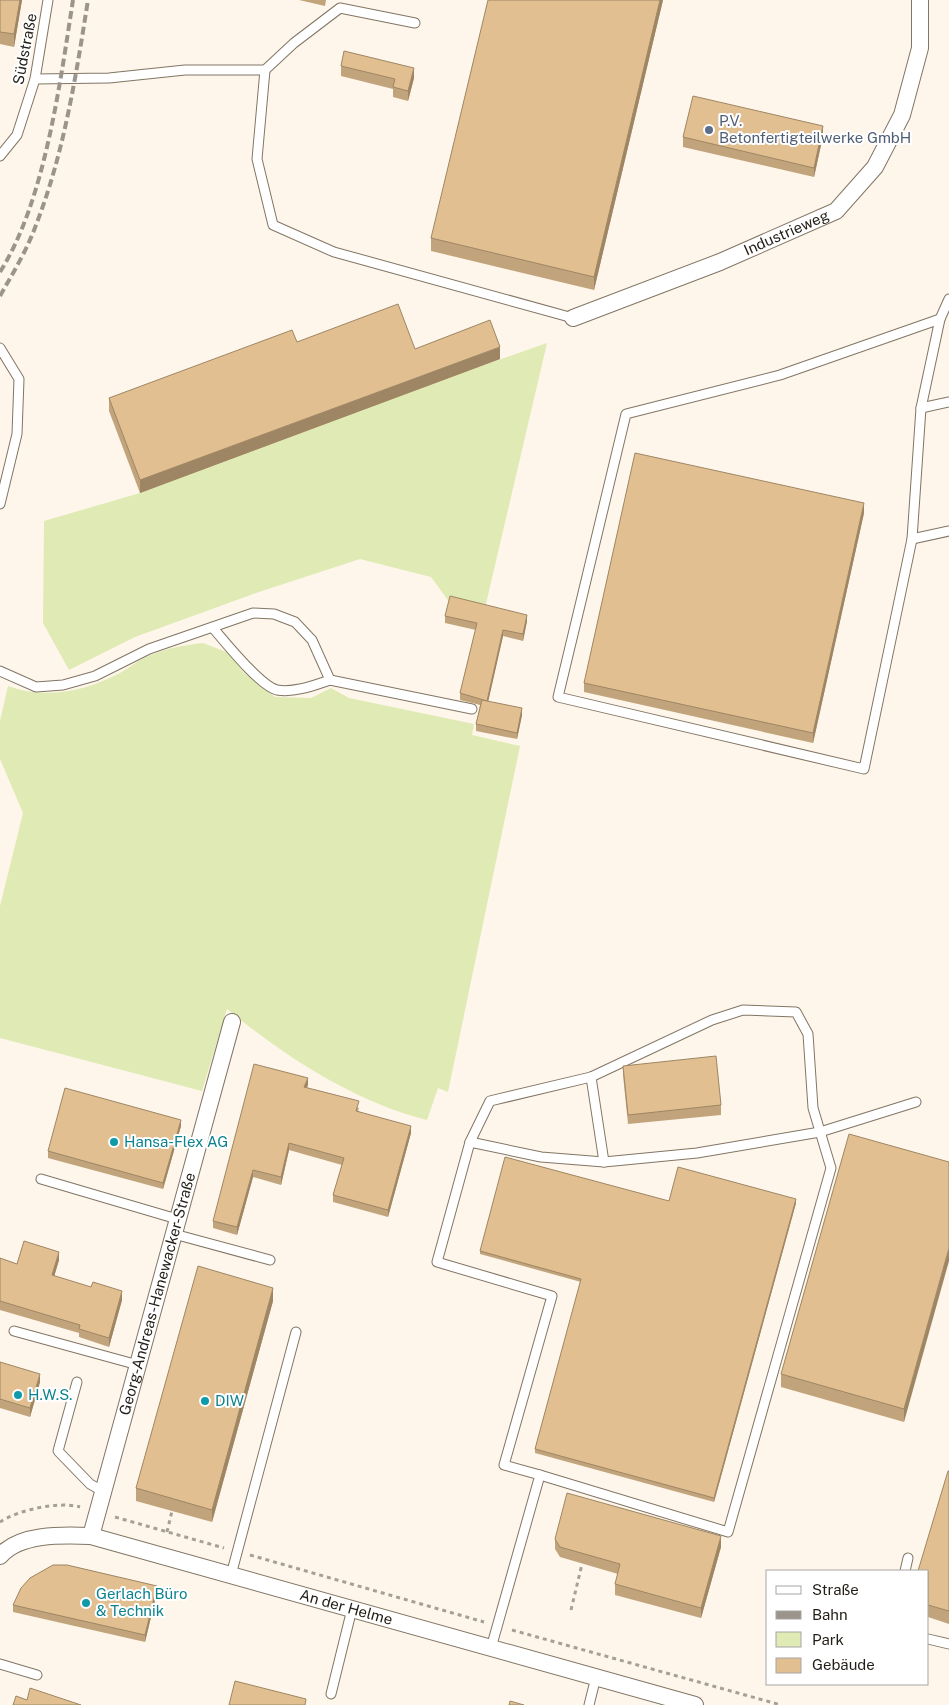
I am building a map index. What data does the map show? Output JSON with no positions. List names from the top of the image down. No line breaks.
{"streets":{"street":["Industrieweg","Georg-Andreas-Hanewacker-Straße","An der Helme"],"lane":["Südstraße"]},"crossings":[["Georg-Andreas-Hanewacker-Straße","An der Helme"]],"places":["P.V. Betonfertigteilwerke GmbH","Hansa-Flex AG","H.W.S.","DIW","Gerlach Büro & Technik"],"legend":["Straße","Bahn","Park","Gebäude"]}
